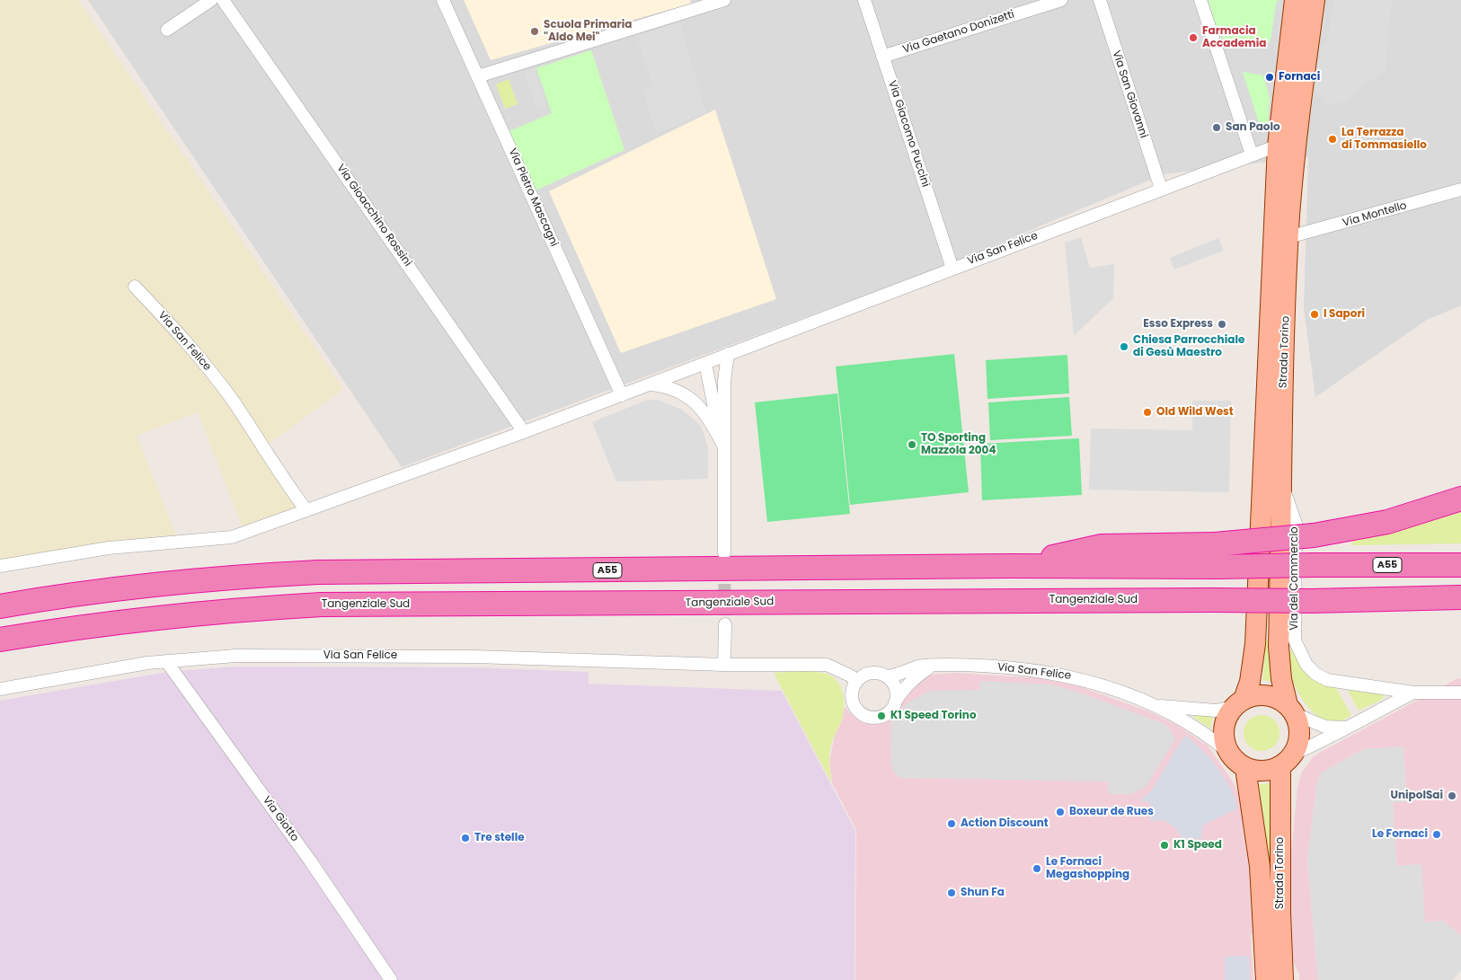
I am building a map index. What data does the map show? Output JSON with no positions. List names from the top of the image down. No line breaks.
{"streets":{"highway":["A55","Tangenziale Sud"],"main road":["Strada Torino"],"street":["Via Gaetano Donizetti","Via San Giovanni","Via Giacomo Puccini","Via Pietro Mascagni","Via Montello","Via Gioacchino Rossini","Via San Felice","Via del Commercio","Via Giotto"]},"crossings":[["Via Gaetano Donizetti","Via Giacomo Puccini"],["Via San Giovanni","Via San Felice"],["Via Giacomo Puccini","Via San Felice"],["Via Pietro Mascagni","Via San Felice"],["Via Montello","Strada Torino"],["Via Gioacchino Rossini","Via San Felice"],["Via San Felice","Strada Torino"],["Via San Felice","Via del Commercio"],["Via San Felice","Via Giotto"],["Strada Torino","Via del Commercio"]],"places":["Scuola Primaria \"Aldo Mei\"","Farmacia Accademia","Fornaci","San Paolo","La Terrazza di Tommasiello","I Sapori","Esso Express","Chiesa Parrocchiale di Gesù Maestro","Old Wild West","TO Sporting Mazzola 2004","K1 Speed Torino","UnipolSai","Boxeur de Rues","Action Discount","Le Fornaci","Tre stelle","K1 Speed","Le Fornaci Megashopping","Shun Fa"]}
